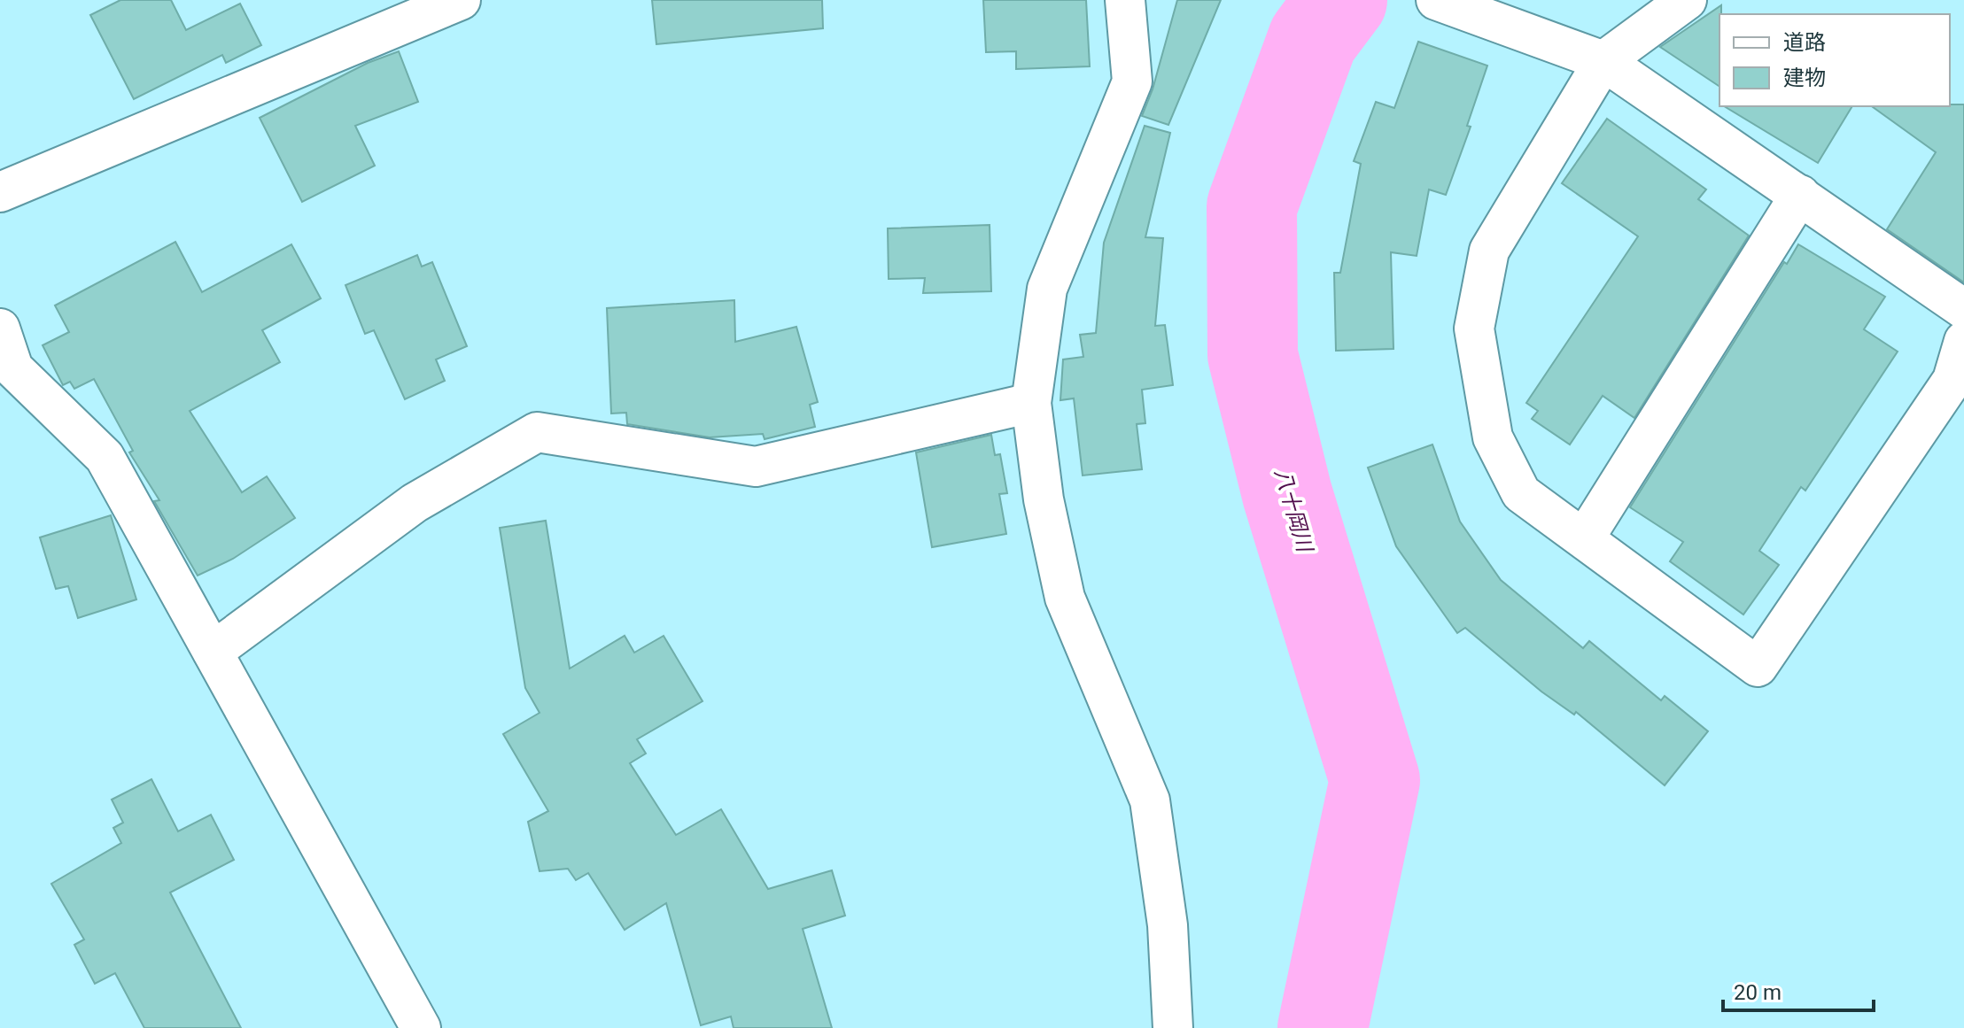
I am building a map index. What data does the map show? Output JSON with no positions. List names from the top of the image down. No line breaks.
{"water":["八十岡川"],"legend":["道路","建物"],"scale_bar":"20 m"}
